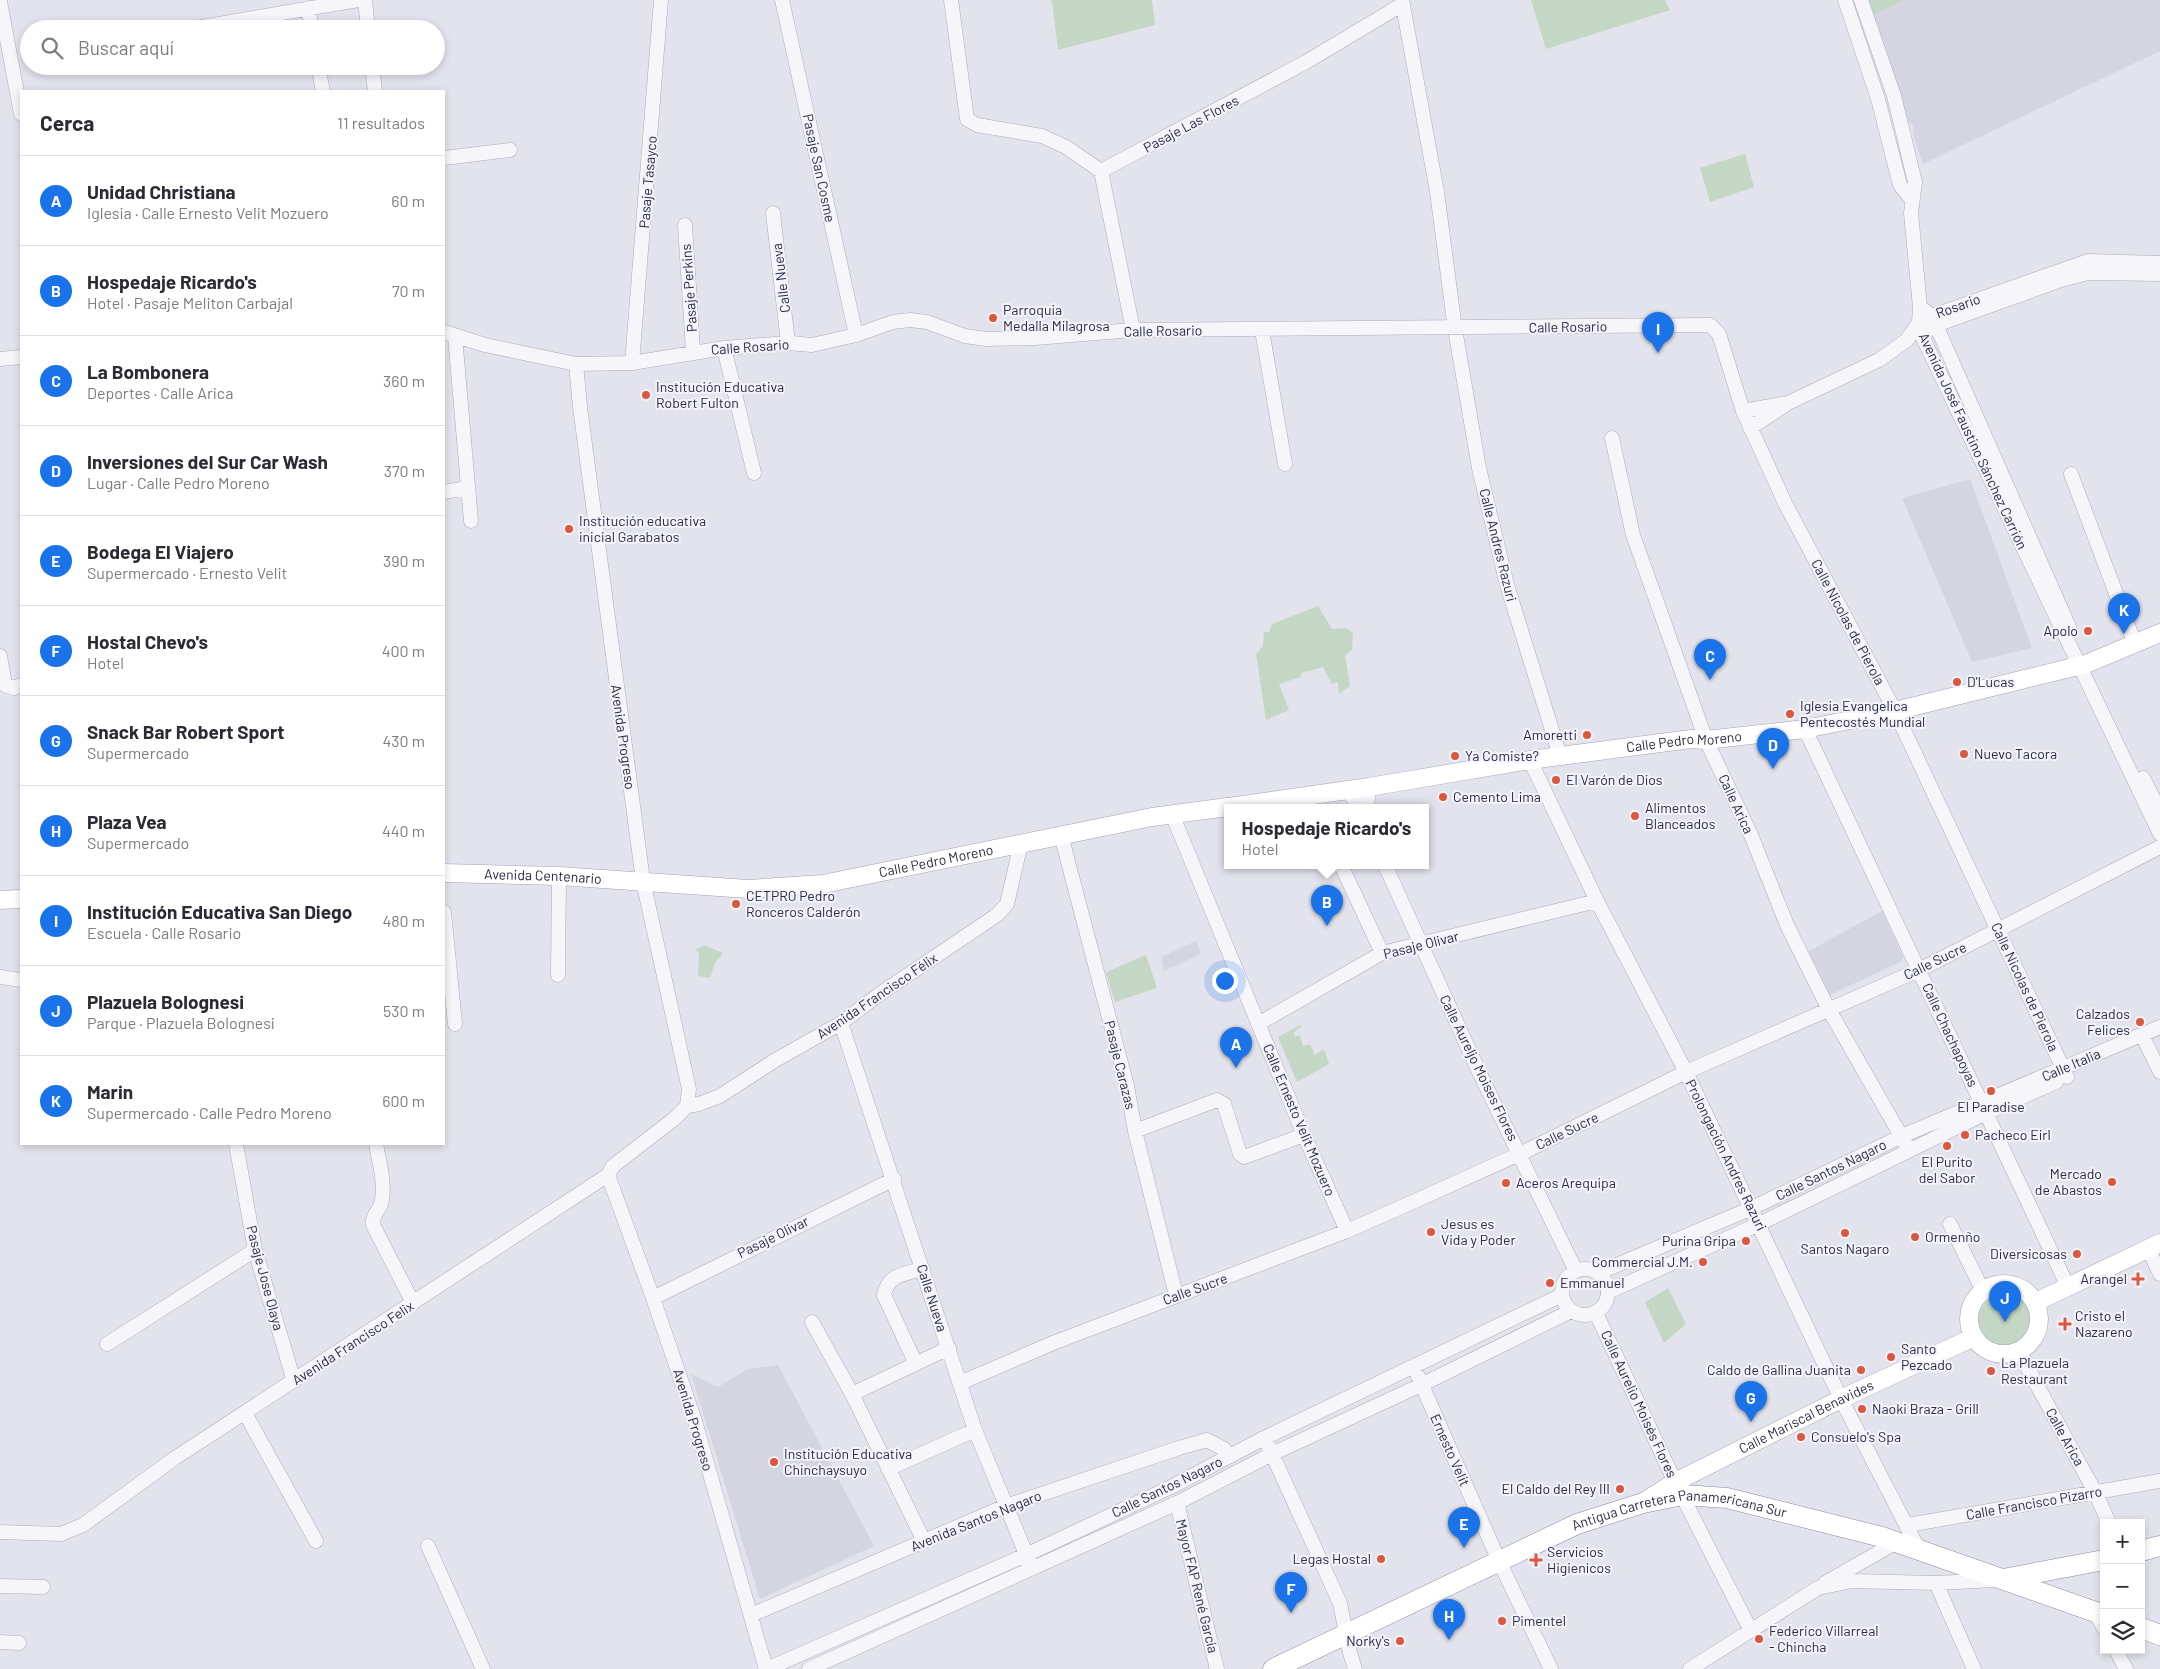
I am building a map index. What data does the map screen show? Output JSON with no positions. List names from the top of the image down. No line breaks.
{"streets":{"highway":["Antigua Carretera Panamericana Sur"],"main road":["Calle Pedro Moreno","Avenida Centenario","Calle Mariscal Benavides"],"street":["Pasaje Las Flores","Pasaje San Cosme","Pasaje Tasayco","Calle Nueva","Pasaje Perkins","Rosario","Calle Rosario","Avenida José Faustino Sánchez Carrión","Calle Andres Razuri","Calle Nicolas de Pierola","Avenida Progreso","Calle Arica","Pasaje Olivar","Calle Sucre","Avenida Francisco Félix","Calle Chachapoyas","Pasaje Carazas","Calle Italia","Calle Aureljo Moises Flores","Calle Ernesto Velit Mozuero","Prolongación Andres Razuri","Calle Santos Nagaro","Pasaje Jose Olaya","Avenida Francisco Felix","Calle Aurelio Moisés Flores","Ernesto Velit","Calle Francisco Pizarro","Avenida Santos Nagaro","Mayor FAP René García"]},"crossings":[["Pasaje Las Flores","Calle Andres Razuri"],["Pasaje San Cosme","Calle Rosario"],["Pasaje Tasayco","Calle Rosario"],["Calle Nueva","Calle Rosario"],["Calle Nueva","Pasaje Olivar"],["Calle Nueva","Calle Sucre"],["Calle Nueva","Avenida Francisco Félix"],["Calle Nueva","Calle Santos Nagaro"],["Calle Nueva","Avenida Santos Nagaro"],["Pasaje Perkins","Calle Rosario"],["Rosario","Avenida José Faustino Sánchez Carrión"],["Calle Rosario","Calle Andres Razuri"],["Calle Rosario","Calle Nicolas de Pierola"],["Calle Rosario","Avenida Progreso"],["Avenida José Faustino Sánchez Carrión","Calle Pedro Moreno"],["Calle Andres Razuri","Calle Pedro Moreno"],["Calle Nicolas de Pierola","Calle Pedro Moreno"],["Calle Nicolas de Pierola","Calle Sucre"],["Calle Nicolas de Pierola","Calle Italia"],["Avenida Progreso","Calle Pedro Moreno"],["Avenida Progreso","Avenida Centenario"],["Avenida Progreso","Pasaje Olivar"],["Avenida Progreso","Avenida Francisco Félix"],["Avenida Progreso","Calle Santos Nagaro"],["Avenida Progreso","Avenida Francisco Felix"],["Avenida Progreso","Avenida Santos Nagaro"],["Calle Pedro Moreno","Calle Arica"],["Calle Pedro Moreno","Avenida Centenario"],["Calle Pedro Moreno","Avenida Francisco Félix"],["Calle Pedro Moreno","Calle Chachapoyas"],["Calle Pedro Moreno","Pasaje Carazas"],["Calle Pedro Moreno","Calle Ernesto Velit Mozuero"],["Calle Pedro Moreno","Prolongación Andres Razuri"],["Calle Arica","Calle Sucre"],["Calle Arica","Calle Santos Nagaro"],["Calle Arica","Calle Mariscal Benavides"],["Calle Arica","Calle Francisco Pizarro"],["Pasaje Olivar","Calle Aureljo Moises Flores"],["Pasaje Olivar","Calle Ernesto Velit Mozuero"],["Pasaje Olivar","Prolongación Andres Razuri"],["Calle Sucre","Calle Chachapoyas"],["Calle Sucre","Pasaje Carazas"],["Calle Sucre","Calle Aureljo Moises Flores"],["Calle Sucre","Calle Ernesto Velit Mozuero"],["Calle Sucre","Prolongación Andres Razuri"],["Avenida Francisco Félix","Avenida Francisco Felix"],["Calle Chachapoyas","Calle Italia"],["Calle Chachapoyas","Calle Santos Nagaro"],["Calle Italia","Calle Santos Nagaro"],["Calle Aureljo Moises Flores","Calle Santos Nagaro"],["Calle Aureljo Moises Flores","Calle Aurelio Moisés Flores"],["Prolongación Andres Razuri","Calle Santos Nagaro"],["Prolongación Andres Razuri","Calle Mariscal Benavides"],["Prolongación Andres Razuri","Calle Francisco Pizarro"],["Prolongación Andres Razuri","Antigua Carretera Panamericana Sur"],["Calle Santos Nagaro","Calle Aurelio Moisés Flores"],["Calle Santos Nagaro","Ernesto Velit"],["Calle Santos Nagaro","Avenida Santos Nagaro"],["Calle Santos Nagaro","Mayor FAP René García"],["Pasaje Jose Olaya","Avenida Francisco Felix"],["Calle Aurelio Moisés Flores","Calle Mariscal Benavides"],["Calle Aurelio Moisés Flores","Antigua Carretera Panamericana Sur"],["Calle Mariscal Benavides","Antigua Carretera Panamericana Sur"],["Ernesto Velit","Antigua Carretera Panamericana Sur"]],"places":{"other":["Parroquia Medalla Milagrosa","Institución Educativa Robert Fulton","Institución educativa inicial Garabatos","Apolo","D'Lucas","Iglesia Evangelica Pentecostés Mundial","Amoretti","Nuevo Tacora","Ya Comiste?","El Varón de Dios","Cemento Lima","Alimentos Blanceados","CETPRO Pedro Ronceros Calderón","Calzados Felices","El Paradise","Pacheco Eirl","El Purito del Sabor","Mercado de Abastos","Aceros Arequipa","Jesus es Vida y Poder","Santos Nagaro","Ormenño","Purina Gripa","Diversicosas","Commercial J.M.","Emmanuel","Santo Pezcado","Caldo de Gallina Juanita","La Plazuela Restaurant","Naoki Braza - Grill","Consuelo's Spa","Institución Educativa Chinchaysuyo","El Caldo del Rey III","Legas Hostal","Pimentel","Federico Villarreal - Chincha","Norky's"],"health":["Arangel","Cristo el Nazareno","Servicios Higienicos"]},"page":{"search":"Buscar aquí","heading":["Cerca","11 resultados"],"list":[{"mark":"A","name":"Unidad Christiana","note":"Iglesia · Calle Ernesto Velit Mozuero","value":"60 m"},{"mark":"B","name":"Hospedaje Ricardo's","note":"Hotel · Pasaje Meliton Carbajal","value":"70 m"},{"mark":"C","name":"La Bombonera","note":"Deportes · Calle Arica","value":"360 m"},{"mark":"D","name":"Inversiones del Sur Car Wash","note":"Lugar · Calle Pedro Moreno","value":"370 m"},{"mark":"E","name":"Bodega El Viajero","note":"Supermercado · Ernesto Velit","value":"390 m"},{"mark":"F","name":"Hostal Chevo's","note":"Hotel","value":"400 m"},{"mark":"G","name":"Snack Bar Robert Sport","note":"Supermercado","value":"430 m"},{"mark":"H","name":"Plaza Vea","note":"Supermercado","value":"440 m"},{"mark":"I","name":"Institución Educativa San Diego","note":"Escuela · Calle Rosario","value":"480 m"},{"mark":"J","name":"Plazuela Bolognesi","note":"Parque · Plazuela Bolognesi","value":"530 m"},{"mark":"K","name":"Marin","note":"Supermercado · Calle Pedro Moreno","value":"600 m"}],"pins":["I","K","C","D","B","A","J","G","E","F","H"],"popup":["Hospedaje Ricardo's","Hotel"],"map_buttons":["+","−"]}}
